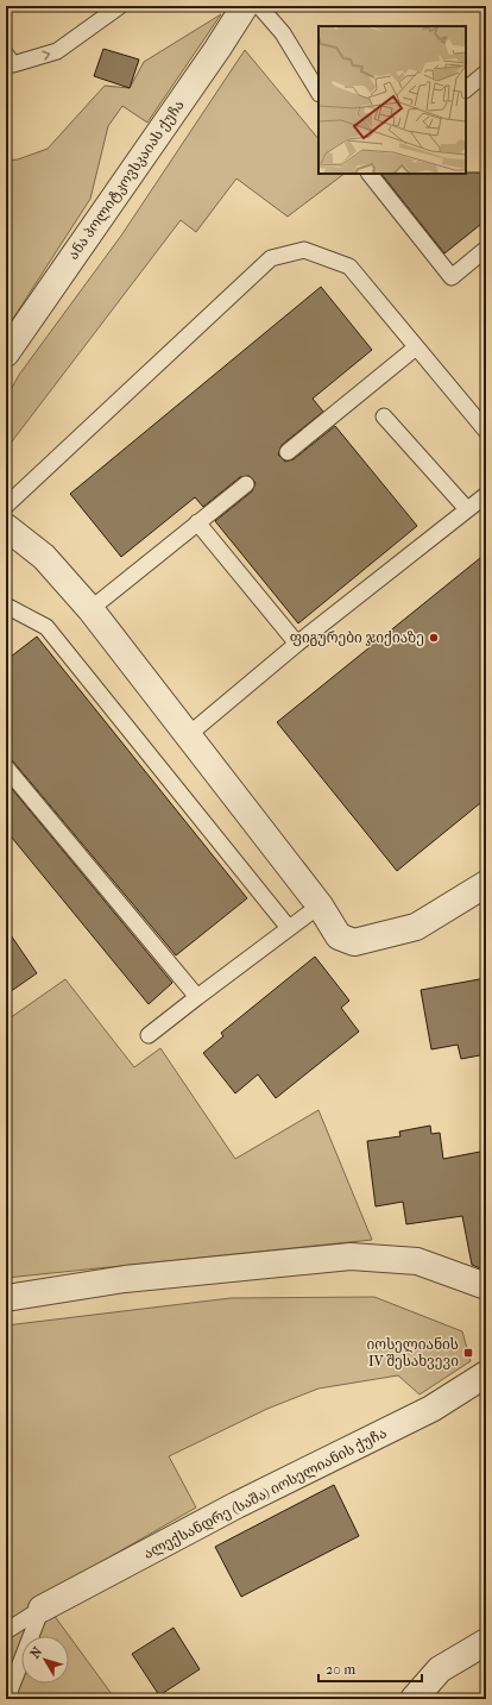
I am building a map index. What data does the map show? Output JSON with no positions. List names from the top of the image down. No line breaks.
{"streets":{"street":["ანა პოლიტკოვსკაიას ქუჩა","ალექსანდრე (საშა) იოსელიანის ქუჩა"]},"places":{"other":["ფიგურები ჯიქიაზე"],"transit":["იოსელიანის IV შესახვევი"]},"scale_bar":"20 m","north":"top left"}
